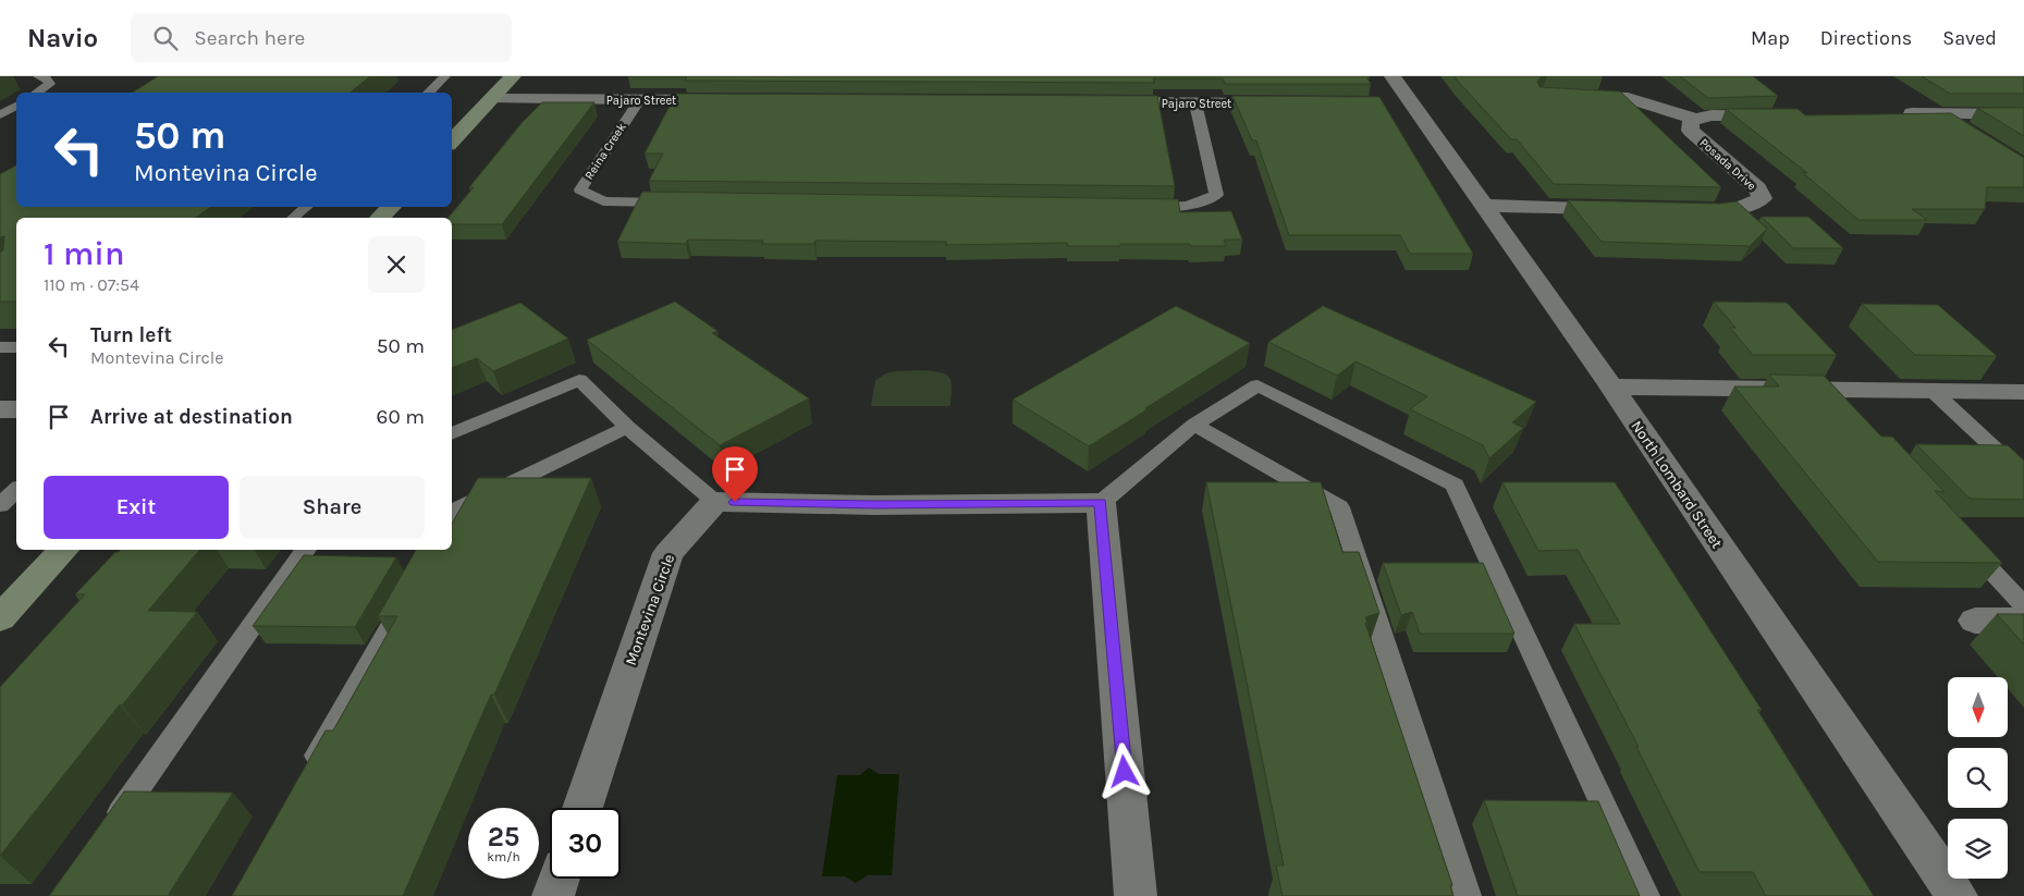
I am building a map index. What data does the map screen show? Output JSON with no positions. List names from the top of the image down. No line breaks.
{"streets":{"street":["Pajaro Street","Posada Drive","North Lombard Street","Montevina Circle"],"lane":["Reina Creek"]},"crossings":[["Pajaro Street","Reina Creek"]],"north":"bottom","page":{"header":"Navio","search":"Search here","nav":["Map","Directions","Saved"],"turn":["50 m","Montevina Circle"],"heading":["1 min","110 m · 07:54"],"list":[{"name":"Turn left","note":"Montevina Circle","value":"50 m"},{"name":"Arrive at destination","value":"60 m"}],"buttons":["Exit","Share"],"speed":"25 km/h","limit":"30"}}
